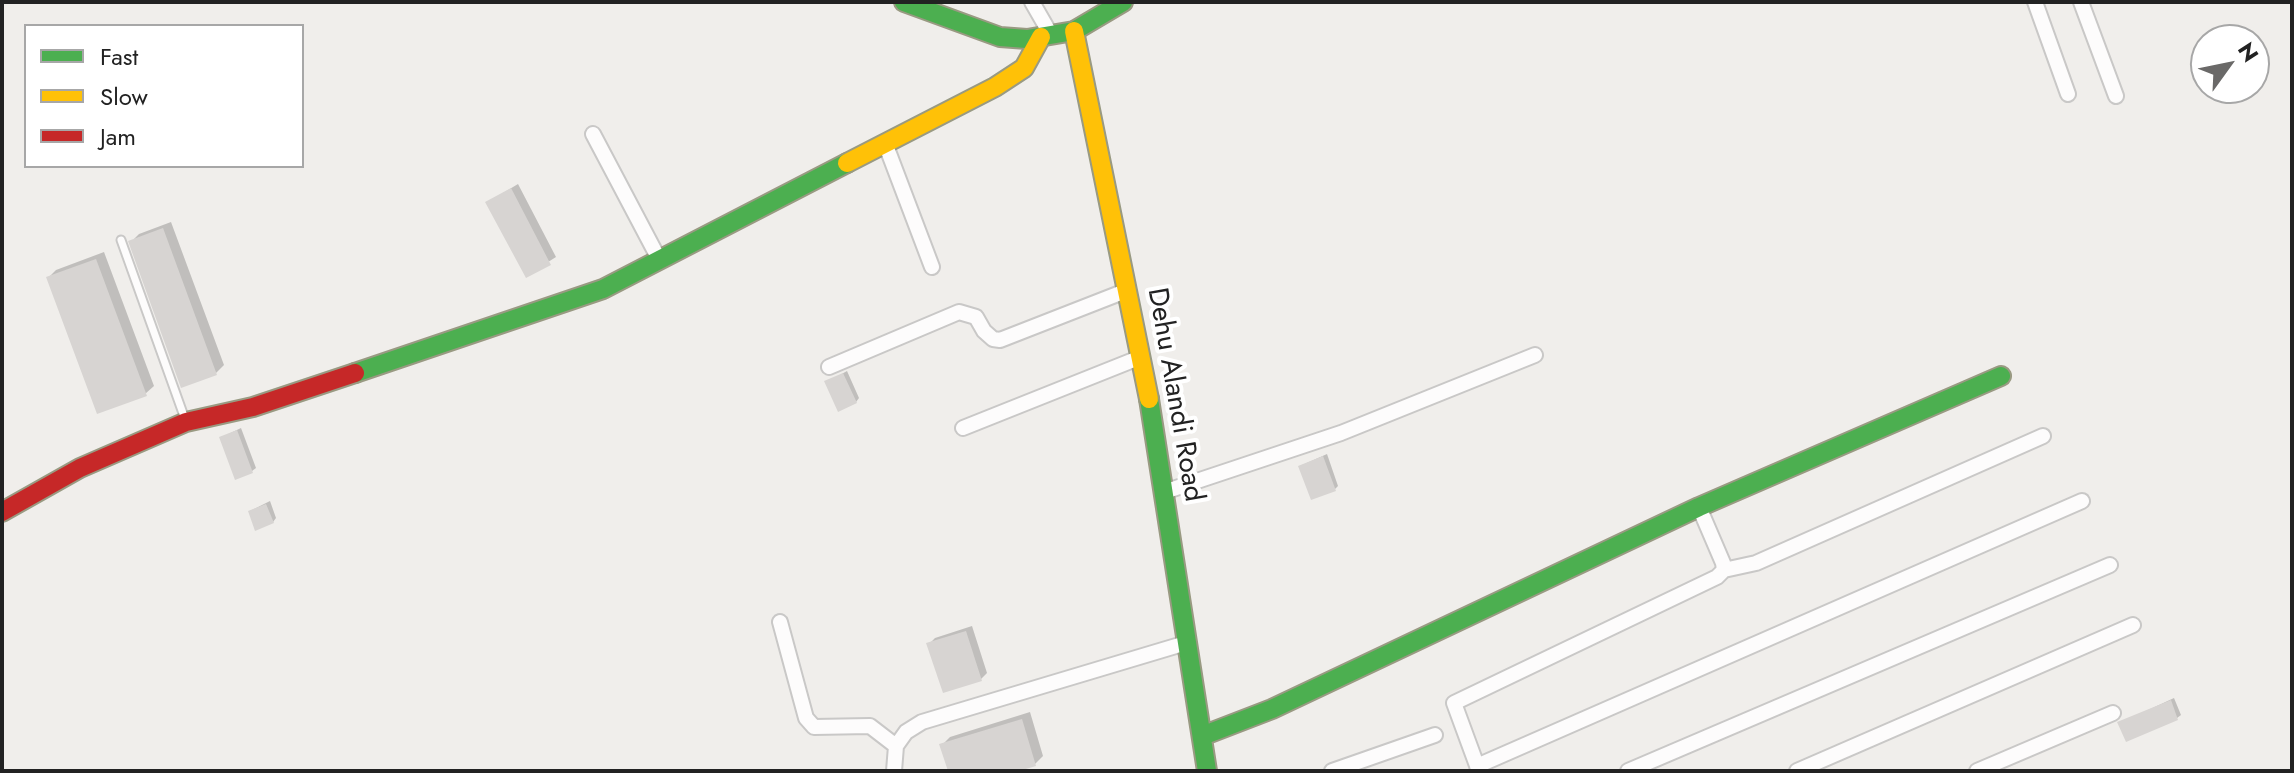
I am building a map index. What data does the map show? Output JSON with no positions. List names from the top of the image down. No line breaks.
{"streets":{"street":["Dehu Alandi Road"]},"legend":["Fast","Slow","Jam"],"north":"top right"}
